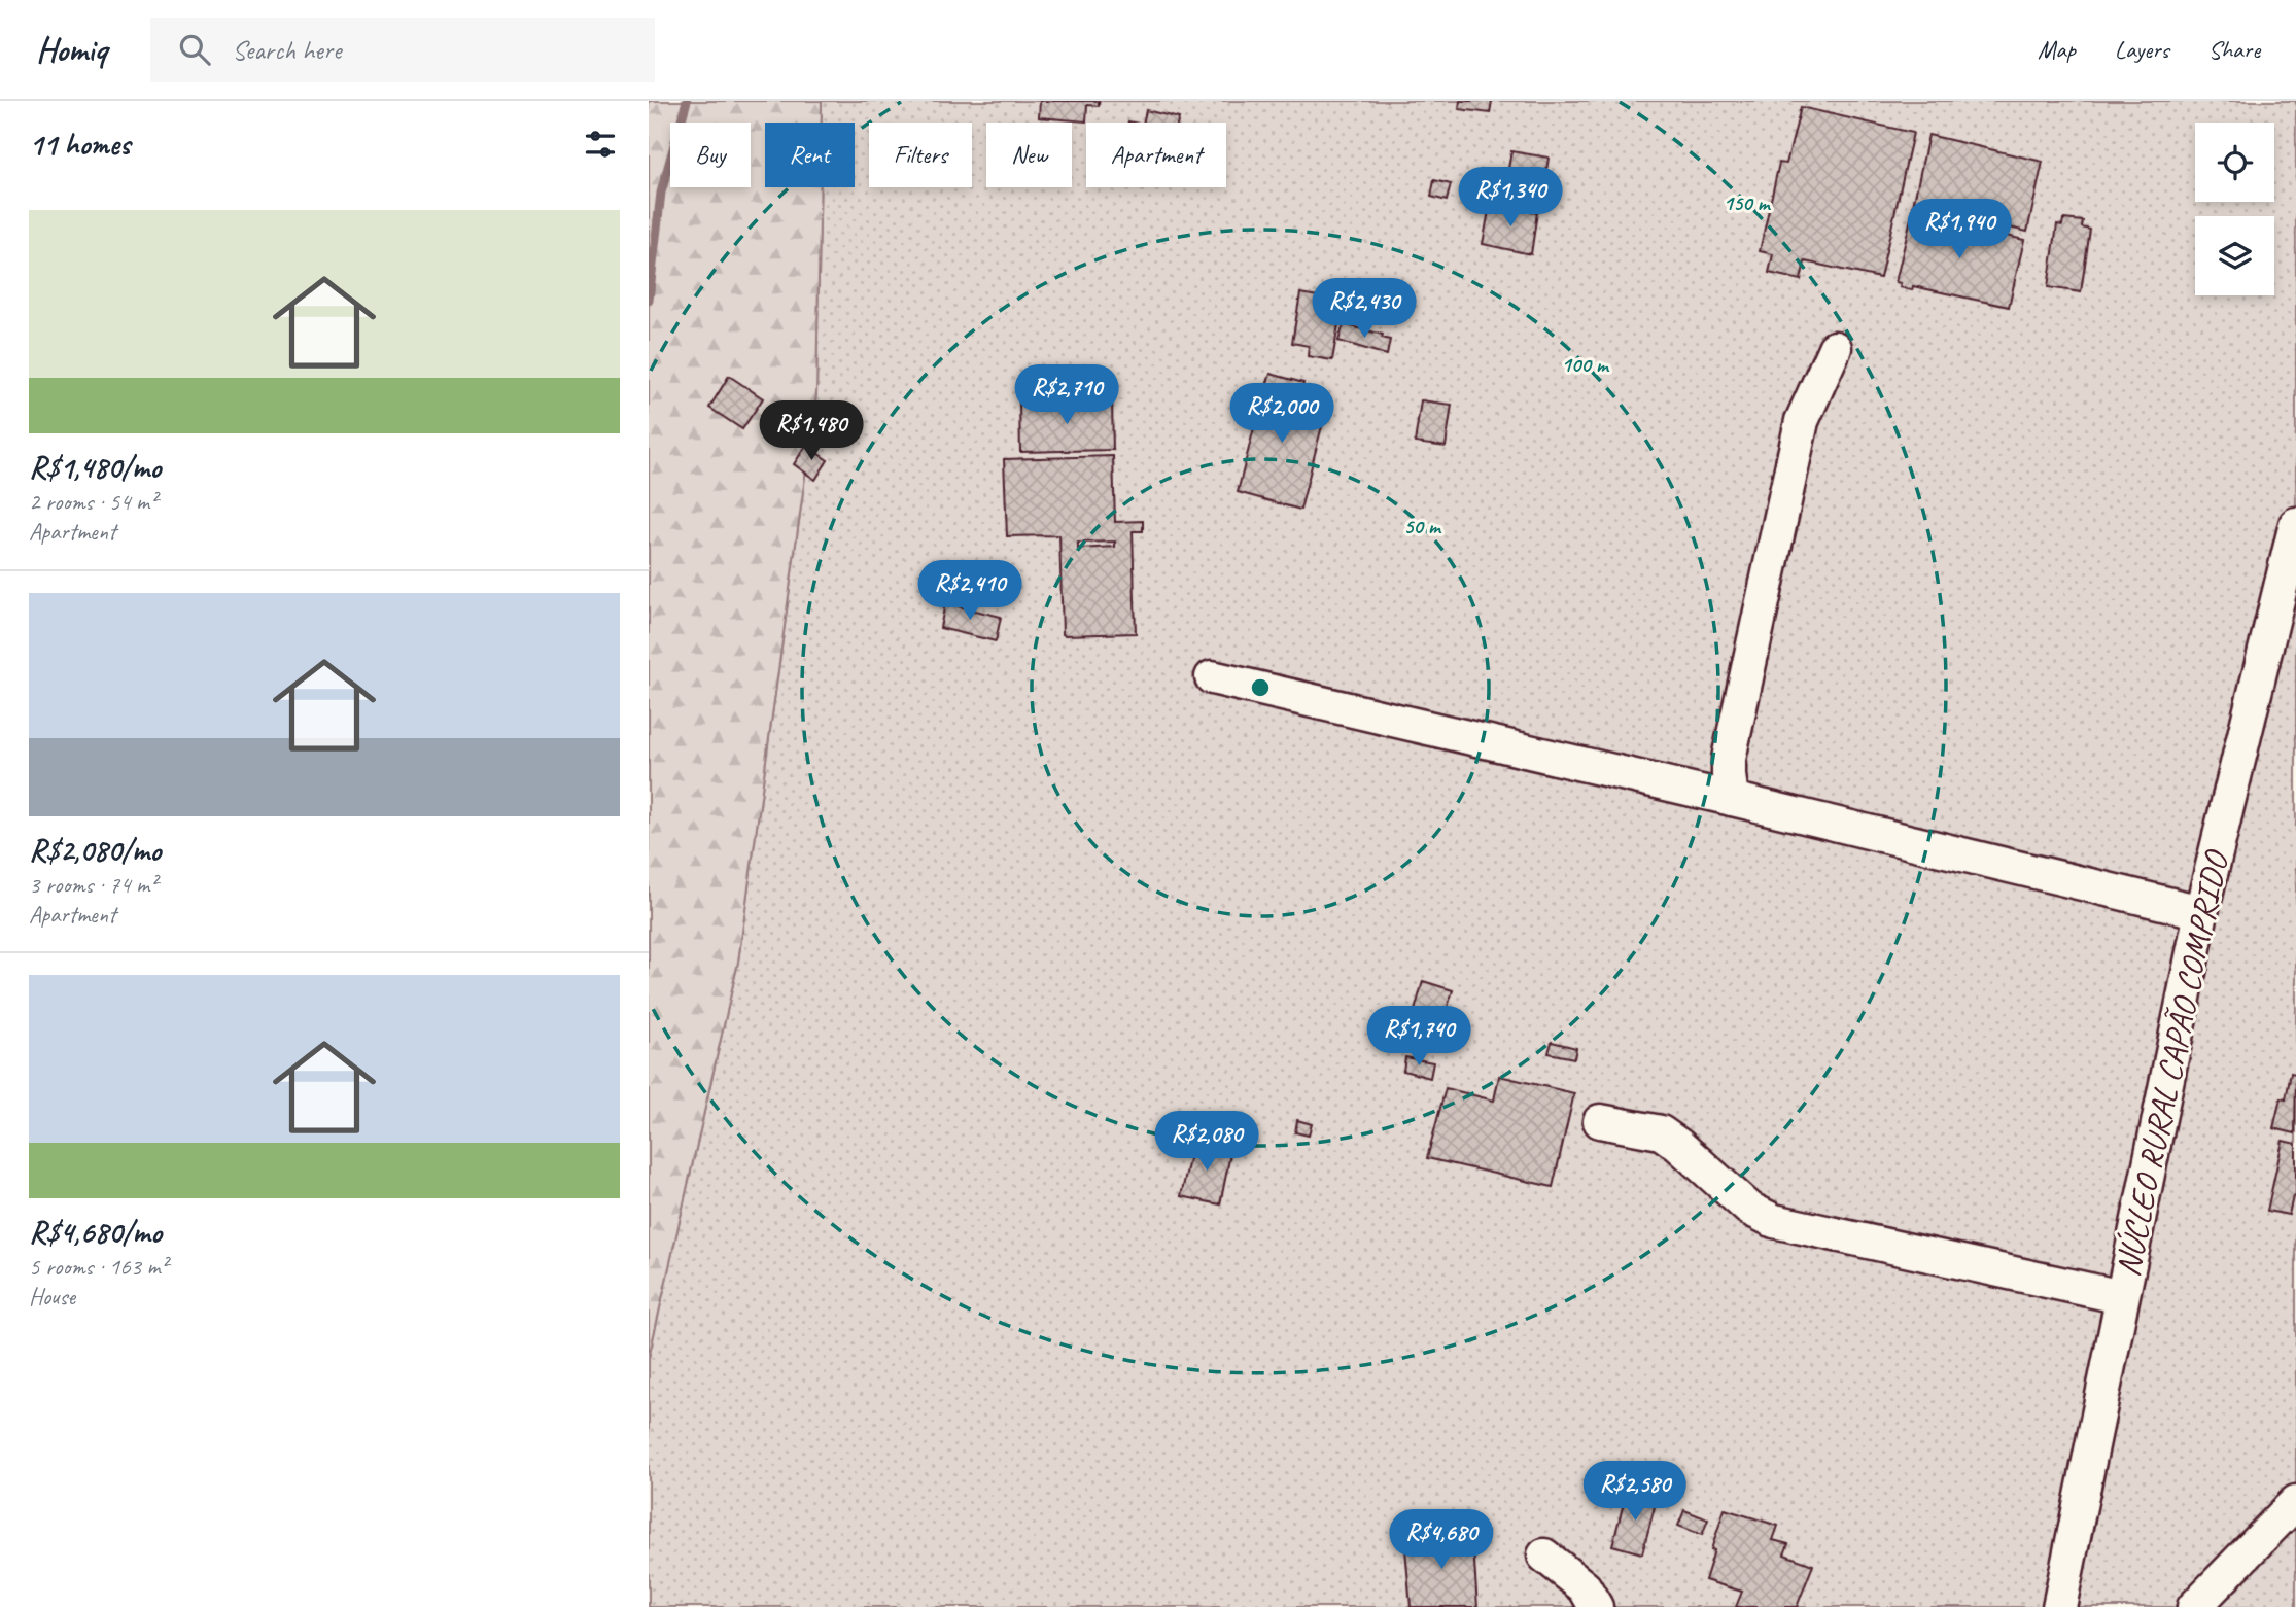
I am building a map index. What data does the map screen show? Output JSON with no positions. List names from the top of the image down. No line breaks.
{"streets":{"street":["NÚCLEO RURAL CAPÃO COMPRIDO"]},"page":{"header":"Homiq","search":"Search here","nav":["Map","Layers","Share"],"heading":"11 homes","chip":["Buy","Rent","Filters","New","Apartment"],"price":["R$1,340","R$1,940","R$2,430","R$2,710","R$2,000","R$1,480","R$2,410","R$1,740","R$2,080","R$2,580","R$4,680"],"list":[{"name":"R$1,480/mo","note":"2 rooms · 54 m² · Apartment"},{"name":"R$2,080/mo","note":"3 rooms · 74 m² · Apartment"},{"name":"R$4,680/mo","note":"5 rooms · 163 m² · House"}]},"rings":["150 m","100 m","50 m"]}
